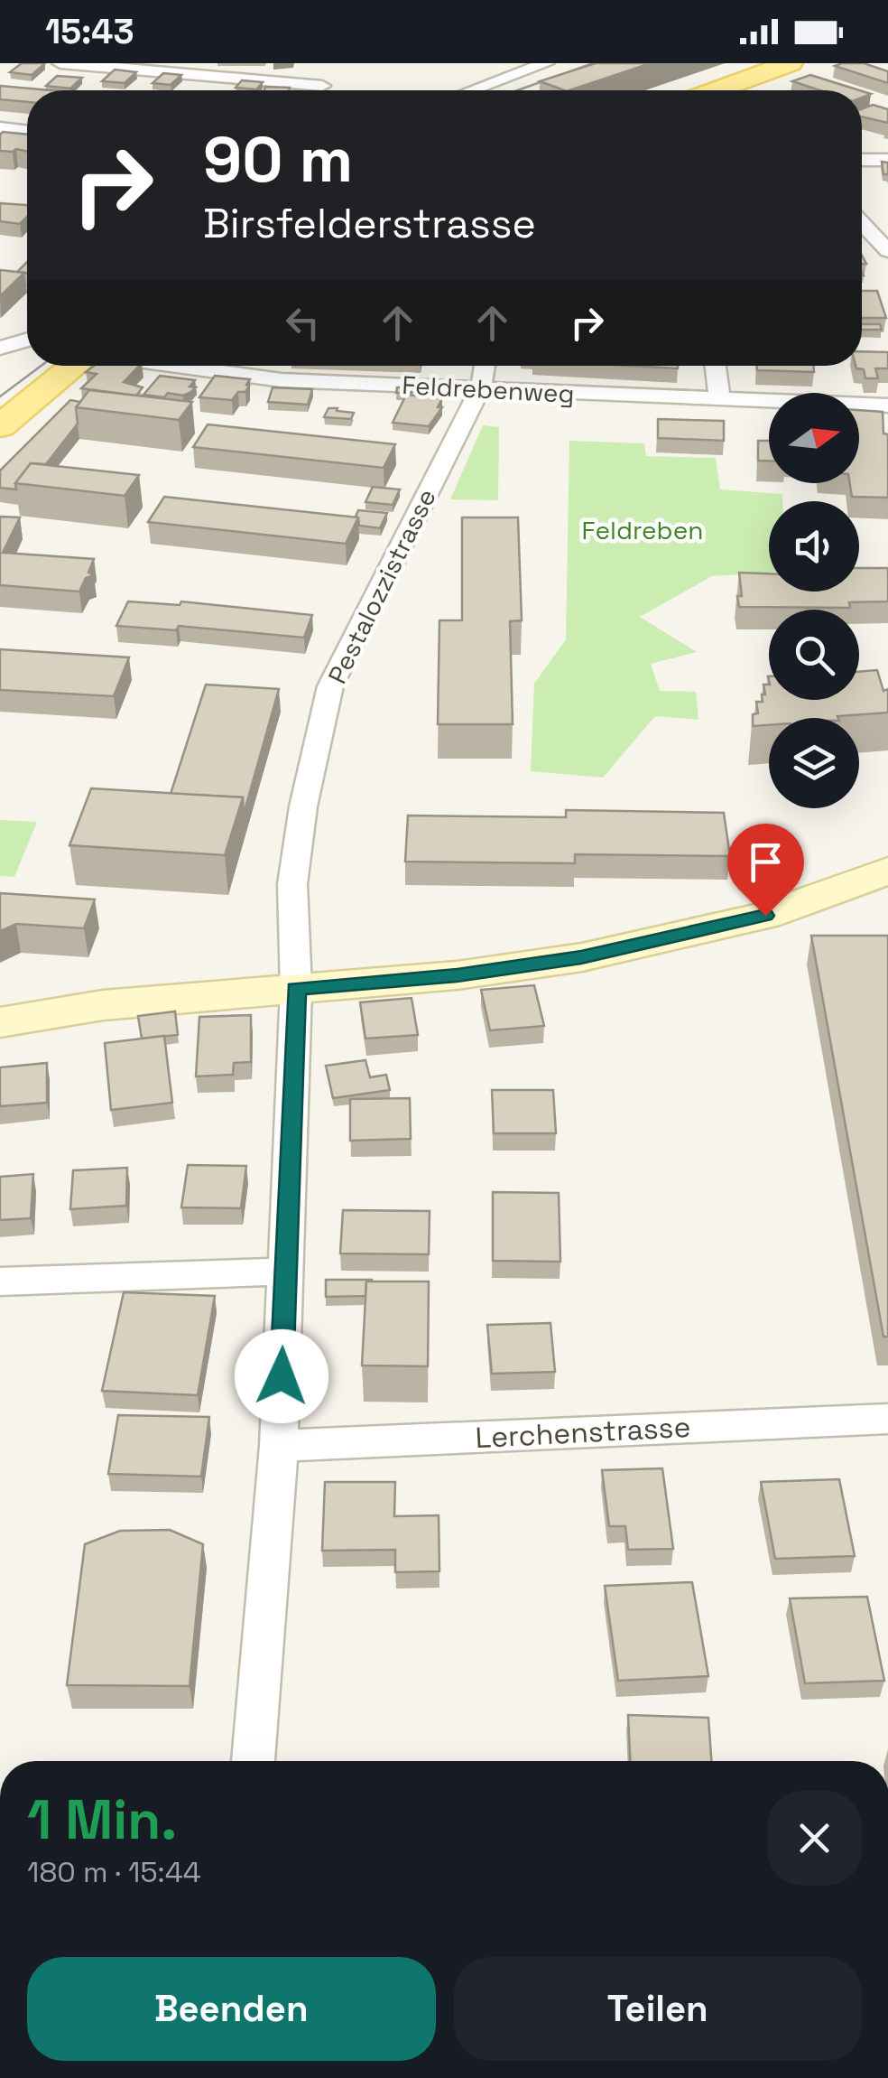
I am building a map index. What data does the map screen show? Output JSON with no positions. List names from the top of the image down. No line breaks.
{"streets":{"street":["Feldrebenweg","Pestalozzistrasse","Lerchenstrasse"]},"crossings":[["Feldrebenweg","Pestalozzistrasse"],["Pestalozzistrasse","Lerchenstrasse"]],"parks":["Feldreben"],"north":"right","page":{"status":"15:43","turn":["90 m","Birsfelderstrasse"],"heading":["1 Min.","180 m · 15:44"],"buttons":["Beenden","Teilen"]}}
